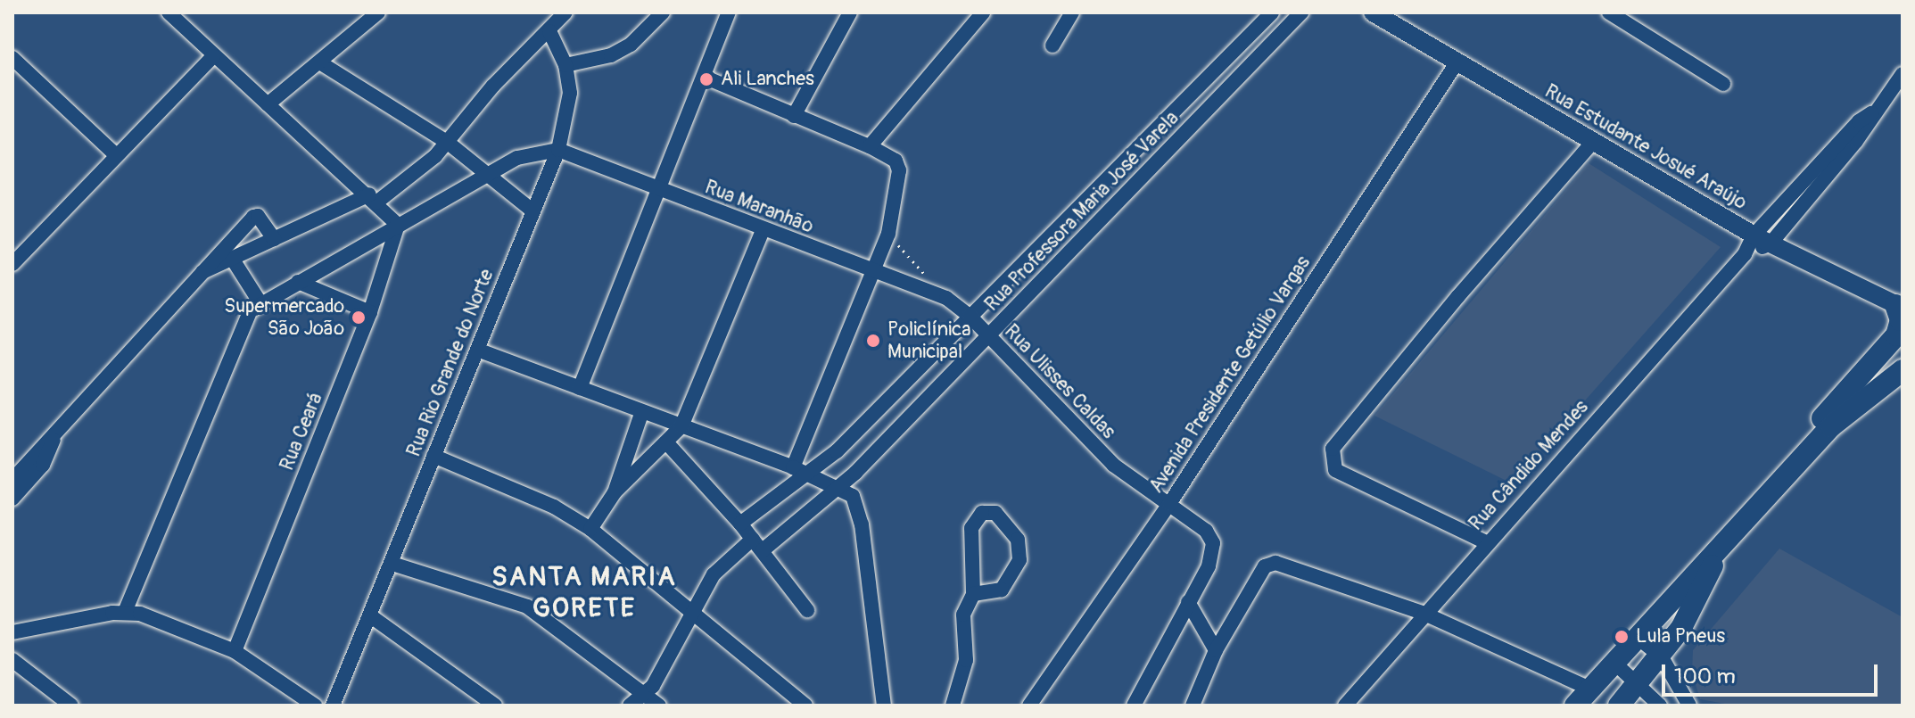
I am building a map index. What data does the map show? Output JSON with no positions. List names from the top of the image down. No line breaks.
{"streets":{"main road":["Rua Estudante Josué Araújo"],"street":["Rua Maranhão","Rua Professora Maria José Varela","Rua Rio Grande do Norte","Avenida Presidente Getúlio Vargas","Rua Ulisses Caldas","Rua Ceará","Rua Cândido Mendes"]},"crossings":[["Rua Estudante Josué Araújo","Avenida Presidente Getúlio Vargas"],["Rua Estudante Josué Araújo","Rua Cândido Mendes"],["Rua Maranhão","Rua Rio Grande do Norte"],["Rua Maranhão","Rua Ulisses Caldas"],["Rua Professora Maria José Varela","Rua Ulisses Caldas"],["Avenida Presidente Getúlio Vargas","Rua Ulisses Caldas"]],"districts":["SANTA MARIA GORETE"],"places":["Ali Lanches","Supermercado São João","Policlínica Municipal","Lula Pneus"],"scale_bar":"100 m"}
